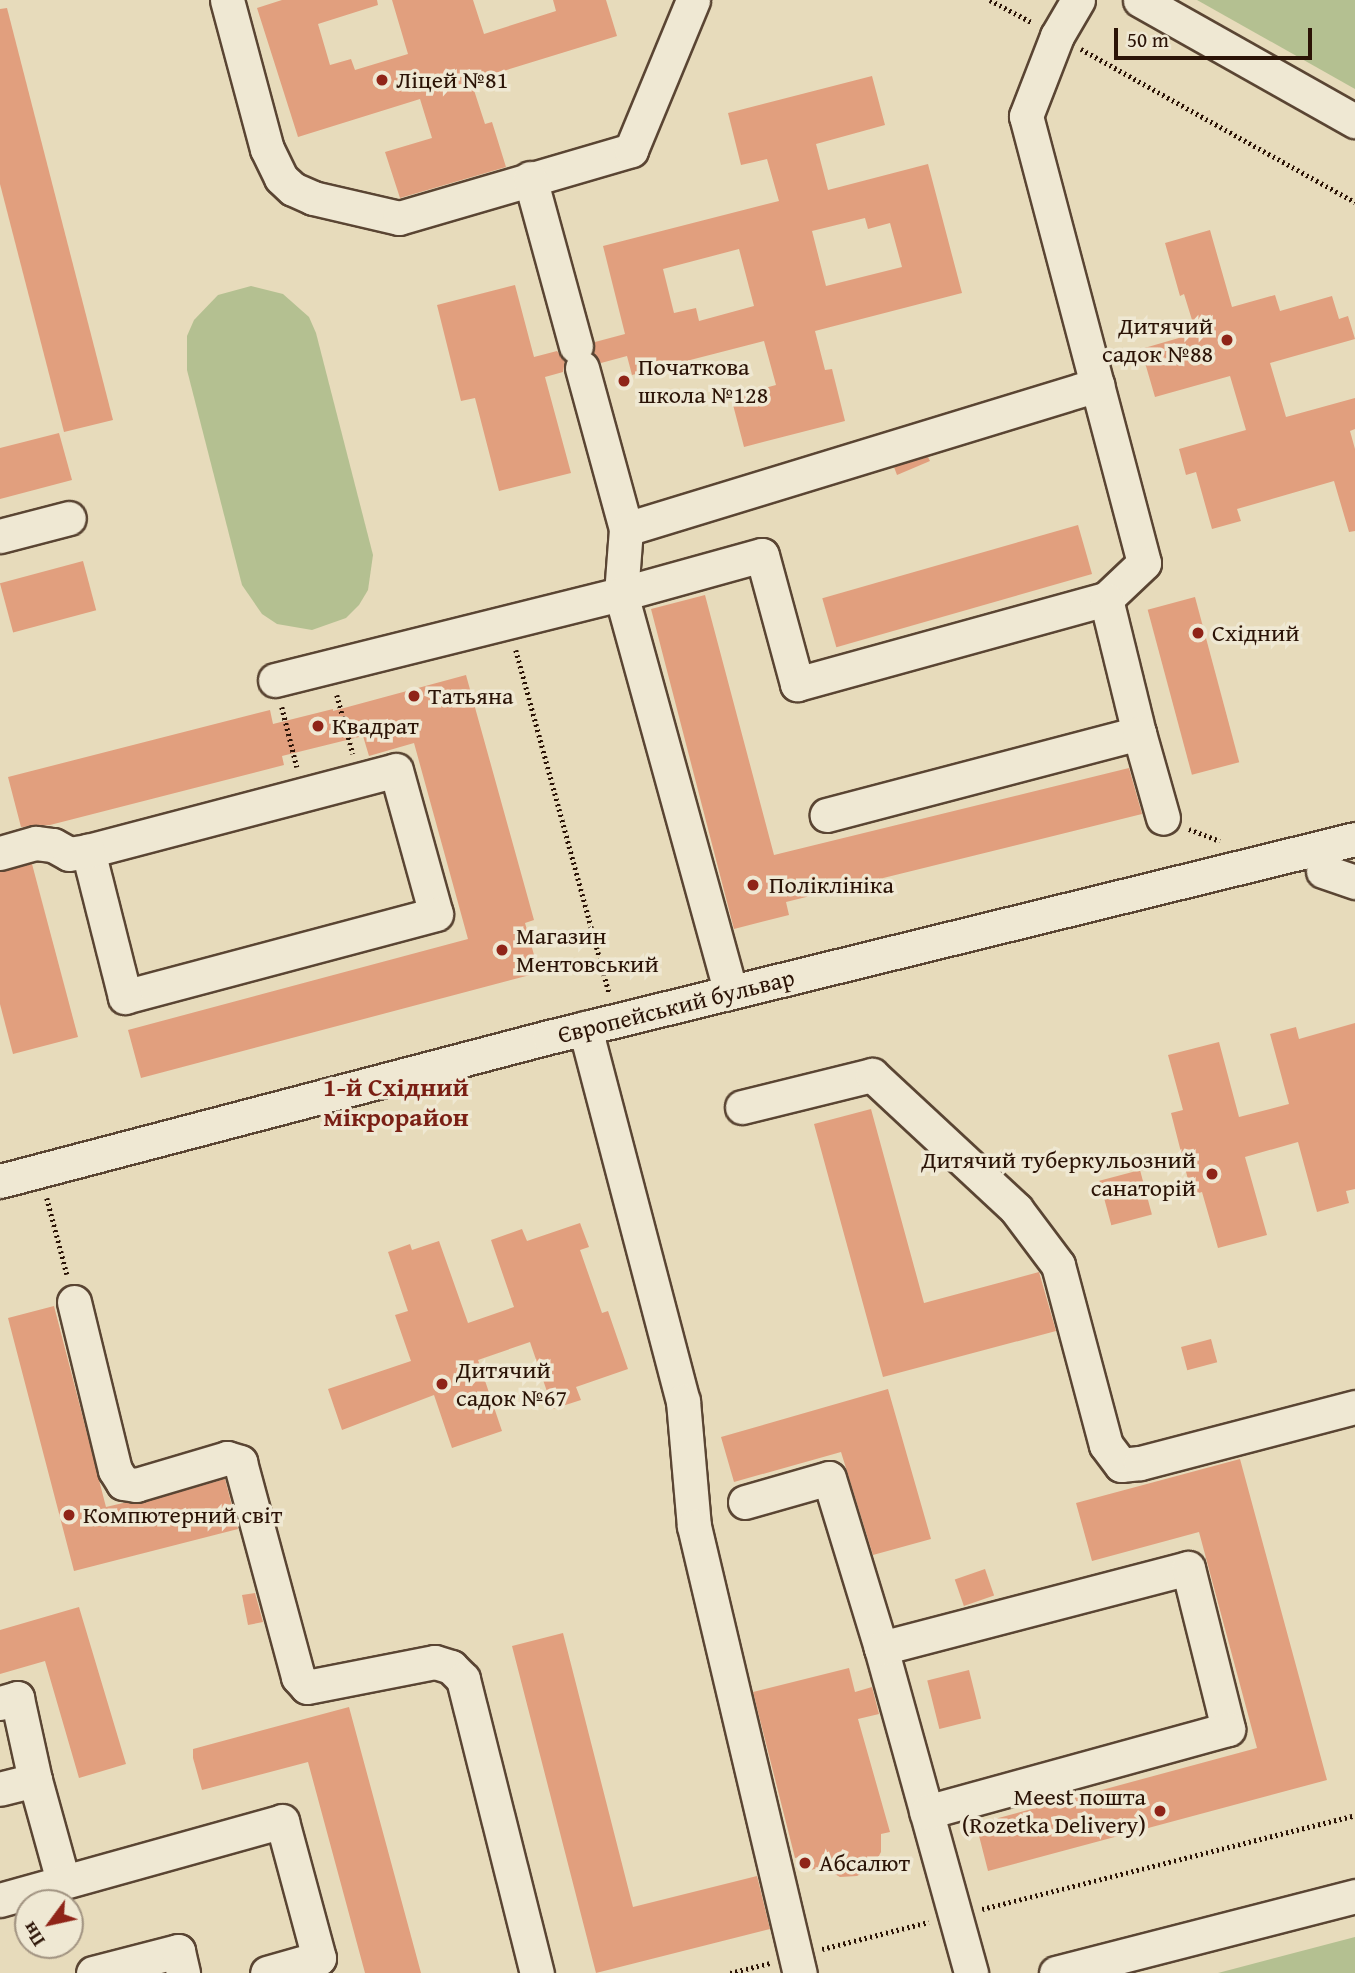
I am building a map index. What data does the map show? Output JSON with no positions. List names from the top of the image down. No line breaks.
{"streets":{"street":["Європейський бульвар"]},"districts":["1-й Східний мікрорайон"],"places":["Ліцей №81","Дитячий садок №88","Початкова школа №128","Східний","Татьяна","Квадрат","Поліклініка","Магазин Ментовський","Дитячий туберкульозний санаторій","Дитячий садок №67","Компютерний світ","Meest пошта (Rozetka Delivery)","Абсалют"],"scale_bar":"50 m","north":"bottom left"}
